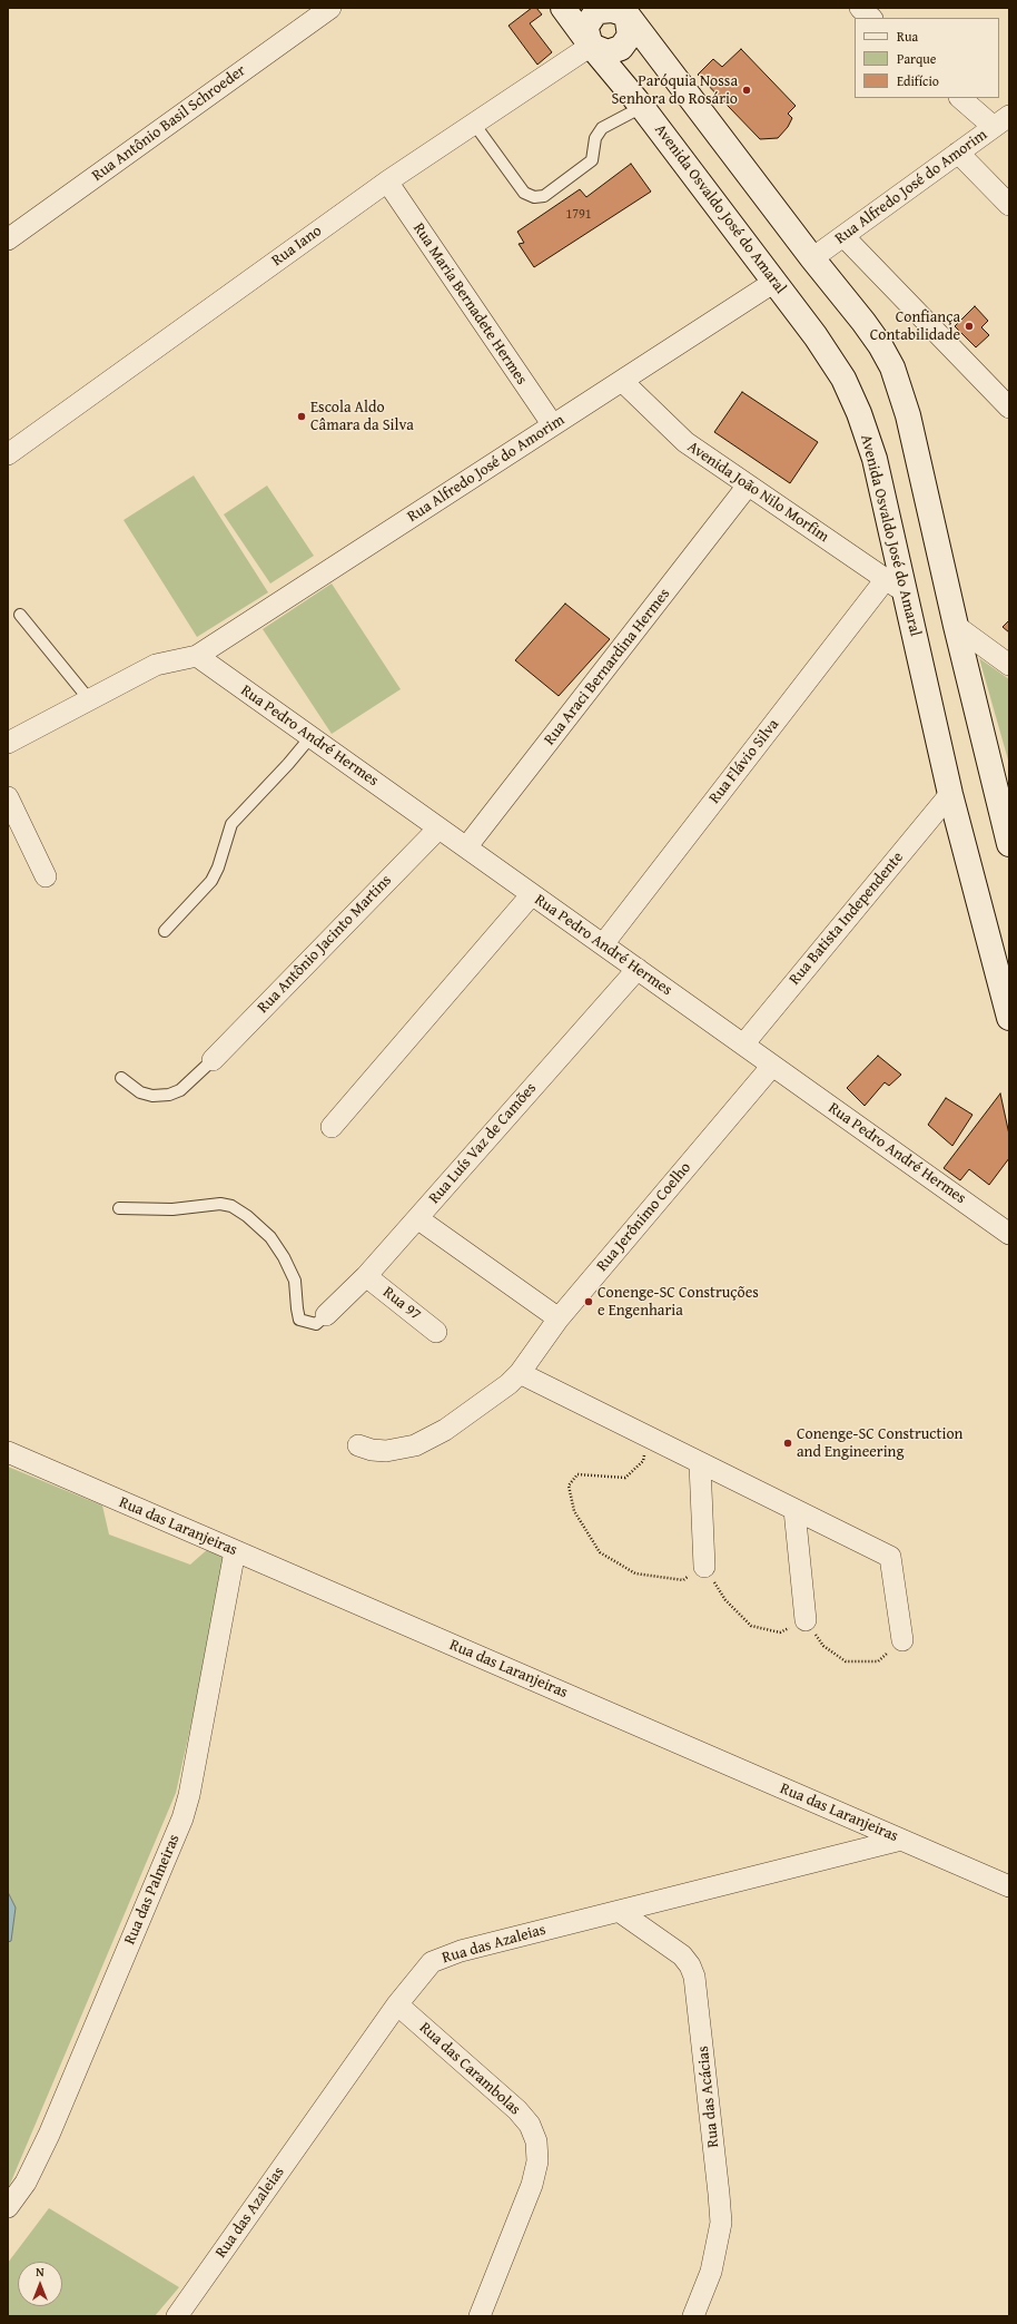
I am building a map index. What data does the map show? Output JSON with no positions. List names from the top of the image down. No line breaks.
{"streets":{"main road":["Avenida Osvaldo José do Amaral"],"street":["Rua Antônio Basil Schroeder","Rua Alfredo José do Amorim","Rua Iano","Rua Maria Bernadete Hermes","Avenida João Nilo Morfim","Rua Araci Bernardina Hermes","Rua Pedro André Hermes","Rua Flávio Silva","Rua Batista Independente","Rua Antônio Jacinto Martins","Rua Luís Vaz de Camões","Rua Jerônimo Coelho","Rua 97","Rua das Laranjeiras","Rua das Palmeiras","Rua das Azaleias","Rua das Carambolas","Rua das Acácias"]},"crossings":[["Rua Alfredo José do Amorim","Avenida Osvaldo José do Amaral"],["Rua Alfredo José do Amorim","Rua Maria Bernadete Hermes"],["Rua Alfredo José do Amorim","Avenida João Nilo Morfim"],["Rua Alfredo José do Amorim","Rua Pedro André Hermes"],["Avenida Osvaldo José do Amaral","Rua Iano"],["Avenida Osvaldo José do Amaral","Avenida João Nilo Morfim"],["Avenida Osvaldo José do Amaral","Rua Flávio Silva"],["Avenida Osvaldo José do Amaral","Rua Batista Independente"],["Rua Iano","Rua Maria Bernadete Hermes"],["Avenida João Nilo Morfim","Rua Araci Bernardina Hermes"],["Avenida João Nilo Morfim","Rua Flávio Silva"],["Rua Araci Bernardina Hermes","Rua Pedro André Hermes"],["Rua Pedro André Hermes","Rua Flávio Silva"],["Rua Pedro André Hermes","Rua Batista Independente"],["Rua Pedro André Hermes","Rua Antônio Jacinto Martins"],["Rua Pedro André Hermes","Rua Luís Vaz de Camões"],["Rua Pedro André Hermes","Rua Jerônimo Coelho"],["Rua Luís Vaz de Camões","Rua 97"],["Rua das Laranjeiras","Rua das Palmeiras"],["Rua das Laranjeiras","Rua das Azaleias"],["Rua das Azaleias","Rua das Carambolas"],["Rua das Azaleias","Rua das Acácias"]],"places":["Paróquia Nossa Senhora do Rosário","Confiança Contabilidade","Escola Aldo Câmara da Silva","Conenge-SC Construções e Engenharia","Conenge-SC Construction and Engineering"],"house_numbers":["1791"],"legend":["Rua","Parque","Edifício"],"north":"top"}
